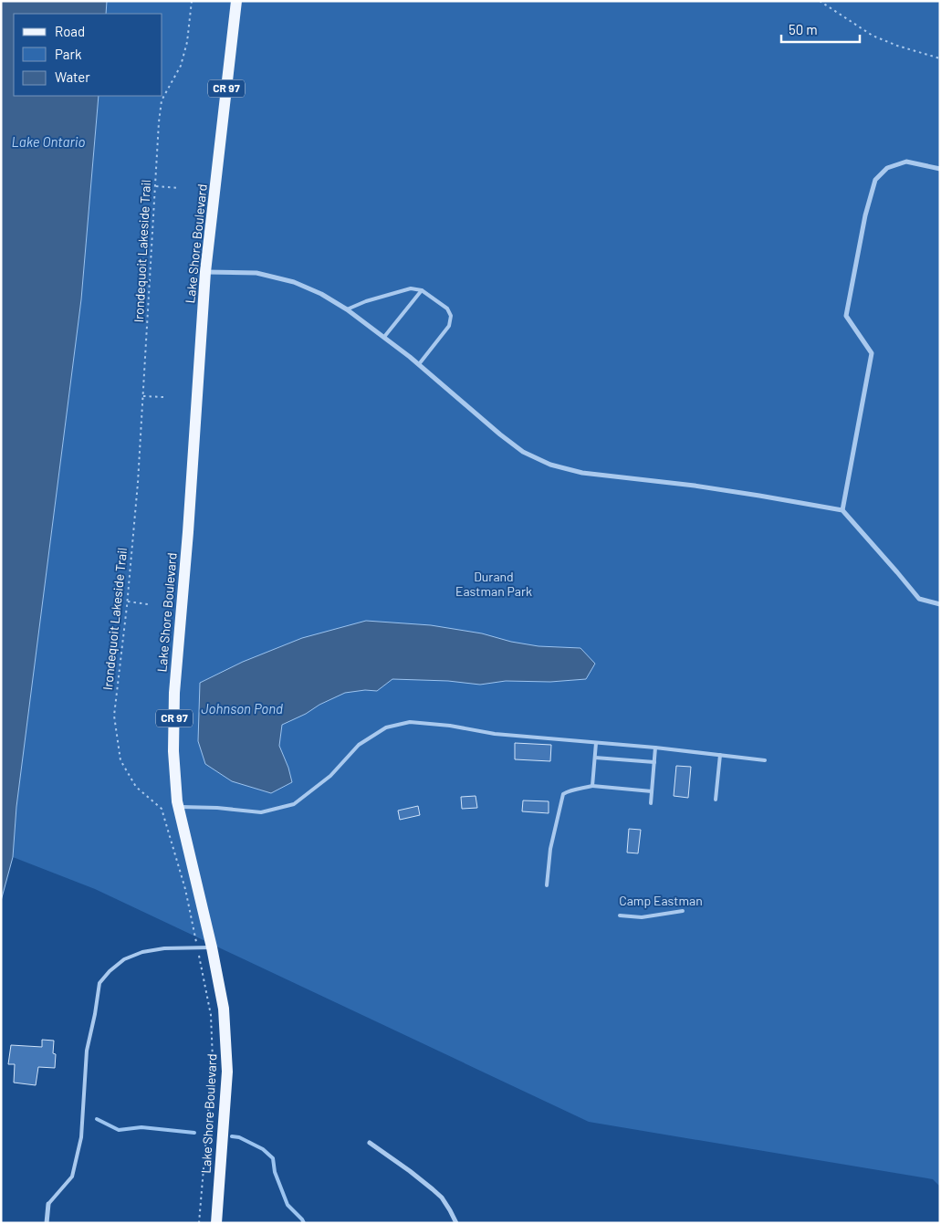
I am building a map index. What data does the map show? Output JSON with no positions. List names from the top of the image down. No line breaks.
{"streets":{"main road":["CR 97","Lake Shore Boulevard"],"path":["Irondequoit Lakeside Trail"]},"water":["Lake Ontario","Johnson Pond"],"parks":["Durand Eastman Park","Camp Eastman"],"legend":["Road","Park","Water"],"scale_bar":"50 m"}
